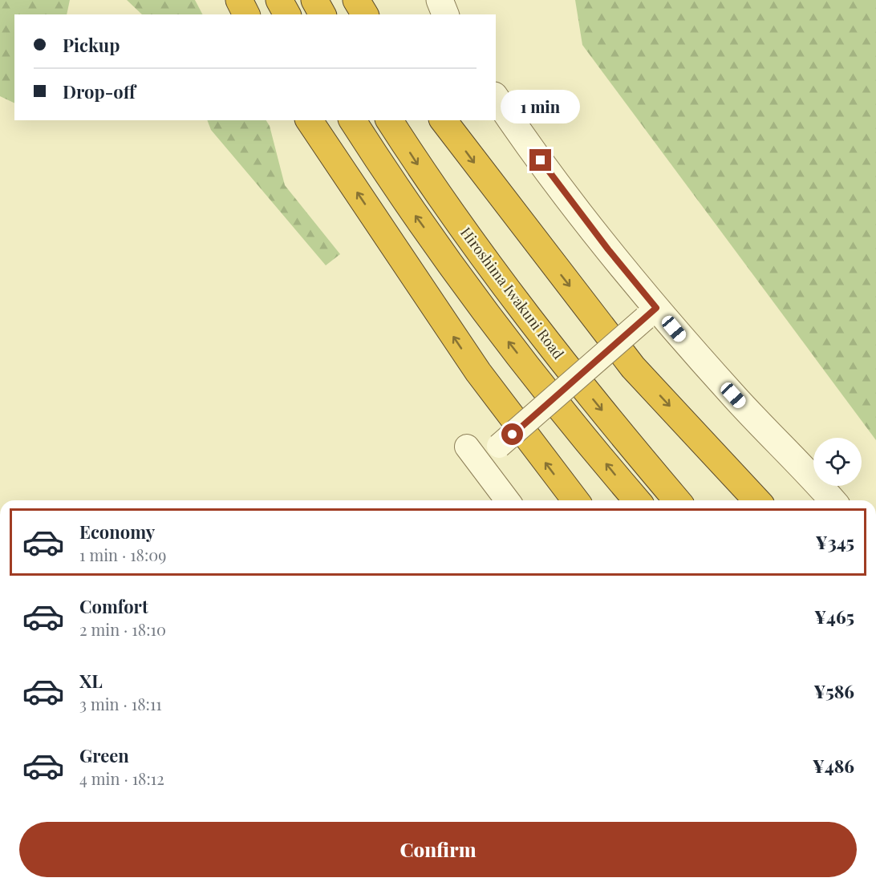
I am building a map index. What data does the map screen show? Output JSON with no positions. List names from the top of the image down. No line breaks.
{"streets":{"highway":["Hiroshima Iwakuni Road"]},"page":{"banner":["Pickup","Drop-off"],"bubble":"1 min","list":[{"name":"Economy","note":"1 min · 18:09","value":"¥345"},{"name":"Comfort","note":"2 min · 18:10","value":"¥465"},{"name":"XL","note":"3 min · 18:11","value":"¥586"},{"name":"Green","note":"4 min · 18:12","value":"¥486"}],"buttons":"Confirm"}}
